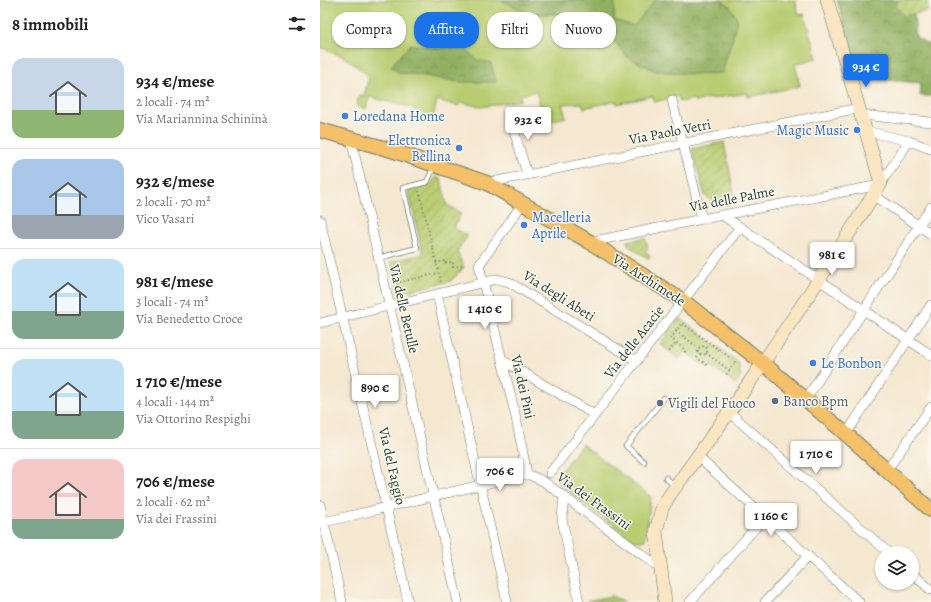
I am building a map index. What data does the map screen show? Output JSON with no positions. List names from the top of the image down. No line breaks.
{"streets":{"main road":["Via Archimede"],"street":["Via Paolo Vetri","Via delle Palme","Via degli Abeti","Via delle Betulle","Via delle Acacie","Via dei Pini","Via del Faggio","Via dei Frassini"]},"crossings":[["Via Paolo Vetri","Via Archimede"],["Via delle Palme","Via Archimede"],["Via Archimede","Via delle Betulle"],["Via Archimede","Via delle Acacie"],["Via Archimede","Via dei Pini"],["Via degli Abeti","Via delle Betulle"],["Via degli Abeti","Via delle Acacie"],["Via degli Abeti","Via dei Pini"],["Via degli Abeti","Via del Faggio"],["Via dei Pini","Via dei Frassini"]],"places":["Loredana Home","Magic Music","Elettronica Bellina","Macelleria Aprile","Le Bonbon","Banco Bpm","Vigili del Fuoco"],"page":{"heading":"8 immobili","chip":["Compra","Affitta","Filtri","Nuovo"],"list":[{"name":"934 €/mese","note":"2 locali · 74 m² · Via Mariannina Schininà"},{"name":"932 €/mese","note":"2 locali · 70 m² · Vico Vasari"},{"name":"981 €/mese","note":"3 locali · 74 m² · Via Benedetto Croce"},{"name":"1 710 €/mese","note":"4 locali · 144 m² · Via Ottorino Respighi"},{"name":"706 €/mese","note":"2 locali · 62 m² · Via dei Frassini"}],"price":["934 €","932 €","981 €","1 410 €","890 €","1 710 €","706 €","1 160 €"]}}
